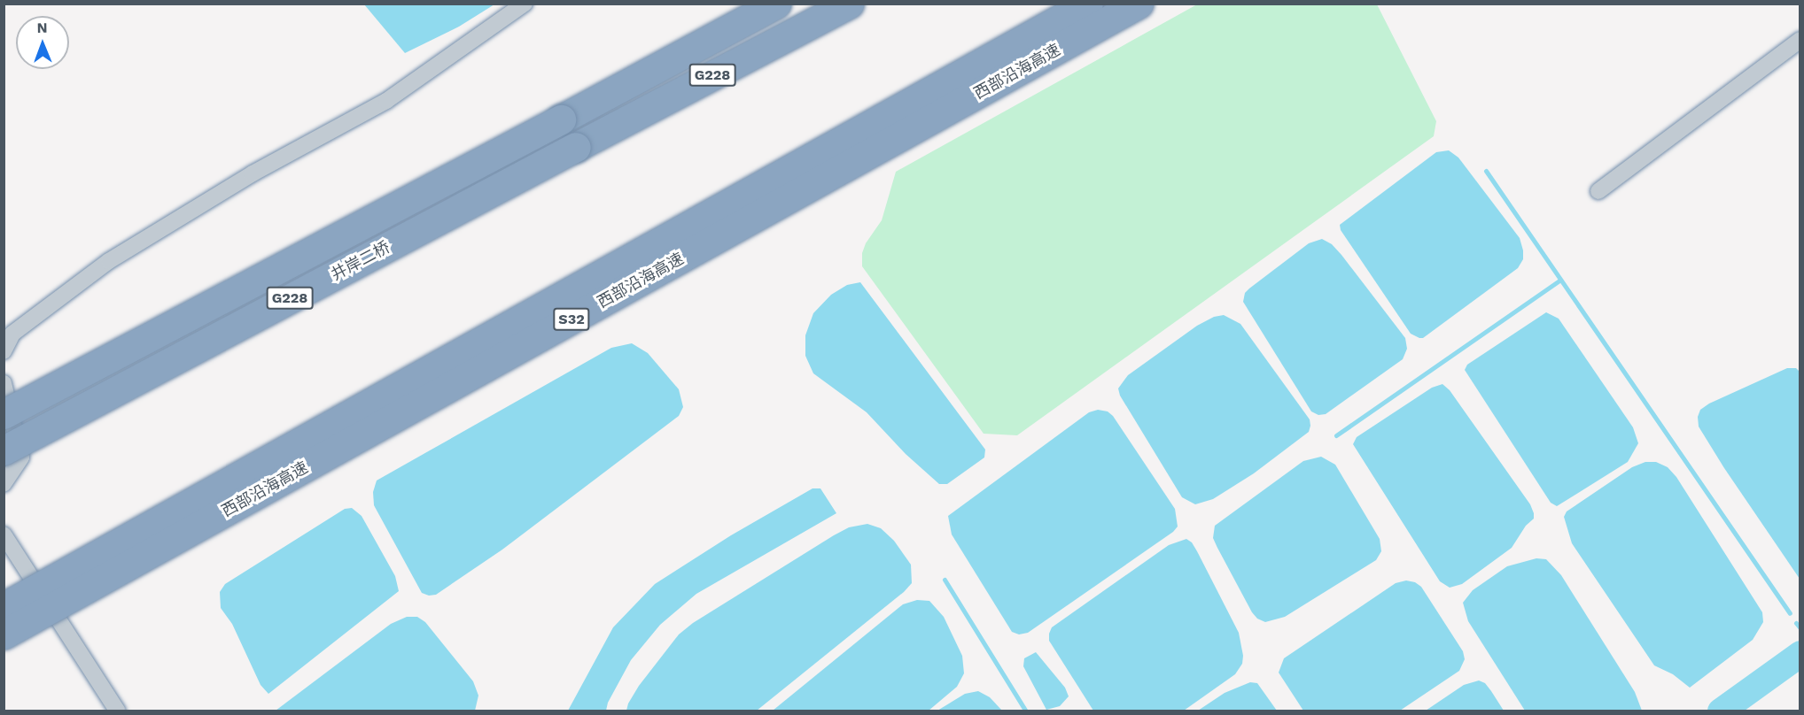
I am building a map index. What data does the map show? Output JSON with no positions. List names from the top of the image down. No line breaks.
{"streets":{"highway":["西部沿海高速","G228","井岸二桥","S32"]},"north":"top"}
